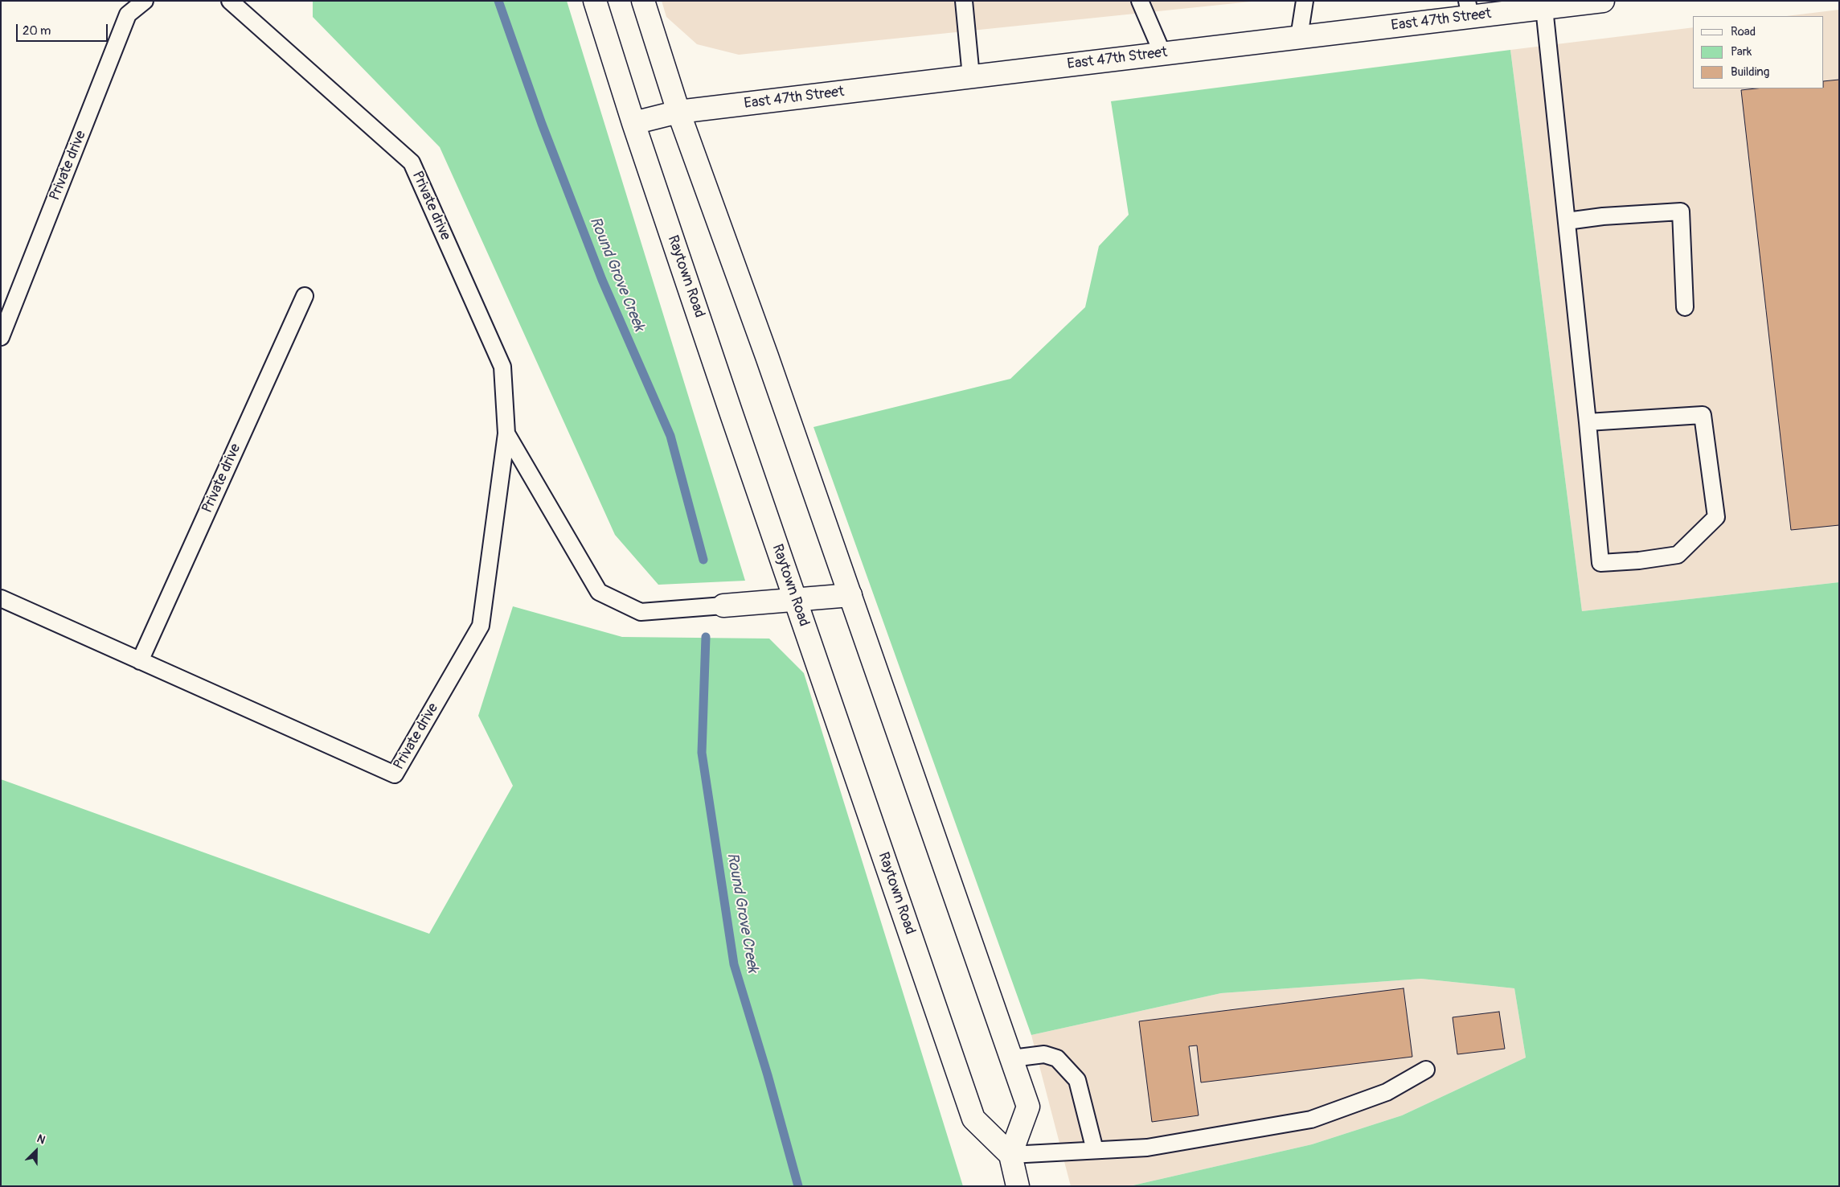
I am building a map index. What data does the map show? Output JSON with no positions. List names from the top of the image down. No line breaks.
{"streets":{"main road":["East 47th Street","Raytown Road"],"lane":["Private drive"]},"crossings":[["East 47th Street","Raytown Road"]],"water":["Round Grove Creek"],"legend":["Road","Park","Building"],"scale_bar":"20 m","north":"top right"}
